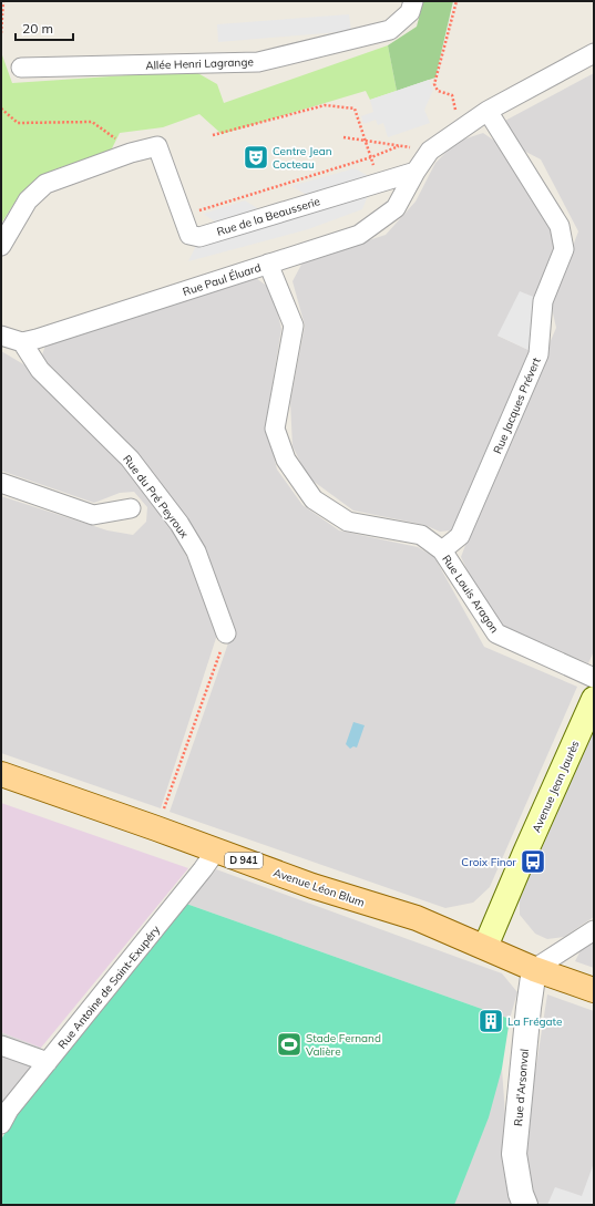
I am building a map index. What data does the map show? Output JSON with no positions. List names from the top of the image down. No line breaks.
{"streets":{"main road":["Avenue Jean Jaurès","D 941","Avenue Léon Blum"],"street":["Allée Henri Lagrange","Rue de la Beausserie","Rue Paul Éluard","Rue Jacques Prévert","Rue du Pré Peyroux","Rue Louis Aragon","Rue Antoine de Saint-Exupéry","Rue d'Arsonval"]},"crossings":[["Rue de la Beausserie","Rue Paul Éluard"],["Rue Paul Éluard","Rue du Pré Peyroux"],["Rue Paul Éluard","Rue Louis Aragon"],["Rue Jacques Prévert","Rue Louis Aragon"],["Avenue Jean Jaurès","Avenue Léon Blum"],["D 941","Avenue Léon Blum"],["D 941","Rue d'Arsonval"],["Avenue Léon Blum","Rue Antoine de Saint-Exupéry"],["Avenue Léon Blum","Rue d'Arsonval"]],"places":{"theatre":["Centre Jean Cocteau"],"bus stop":["Croix Finor"],"building":["La Frégate"],"sports":["Stade Fernand Valière"]},"scale_bar":"20 m"}
